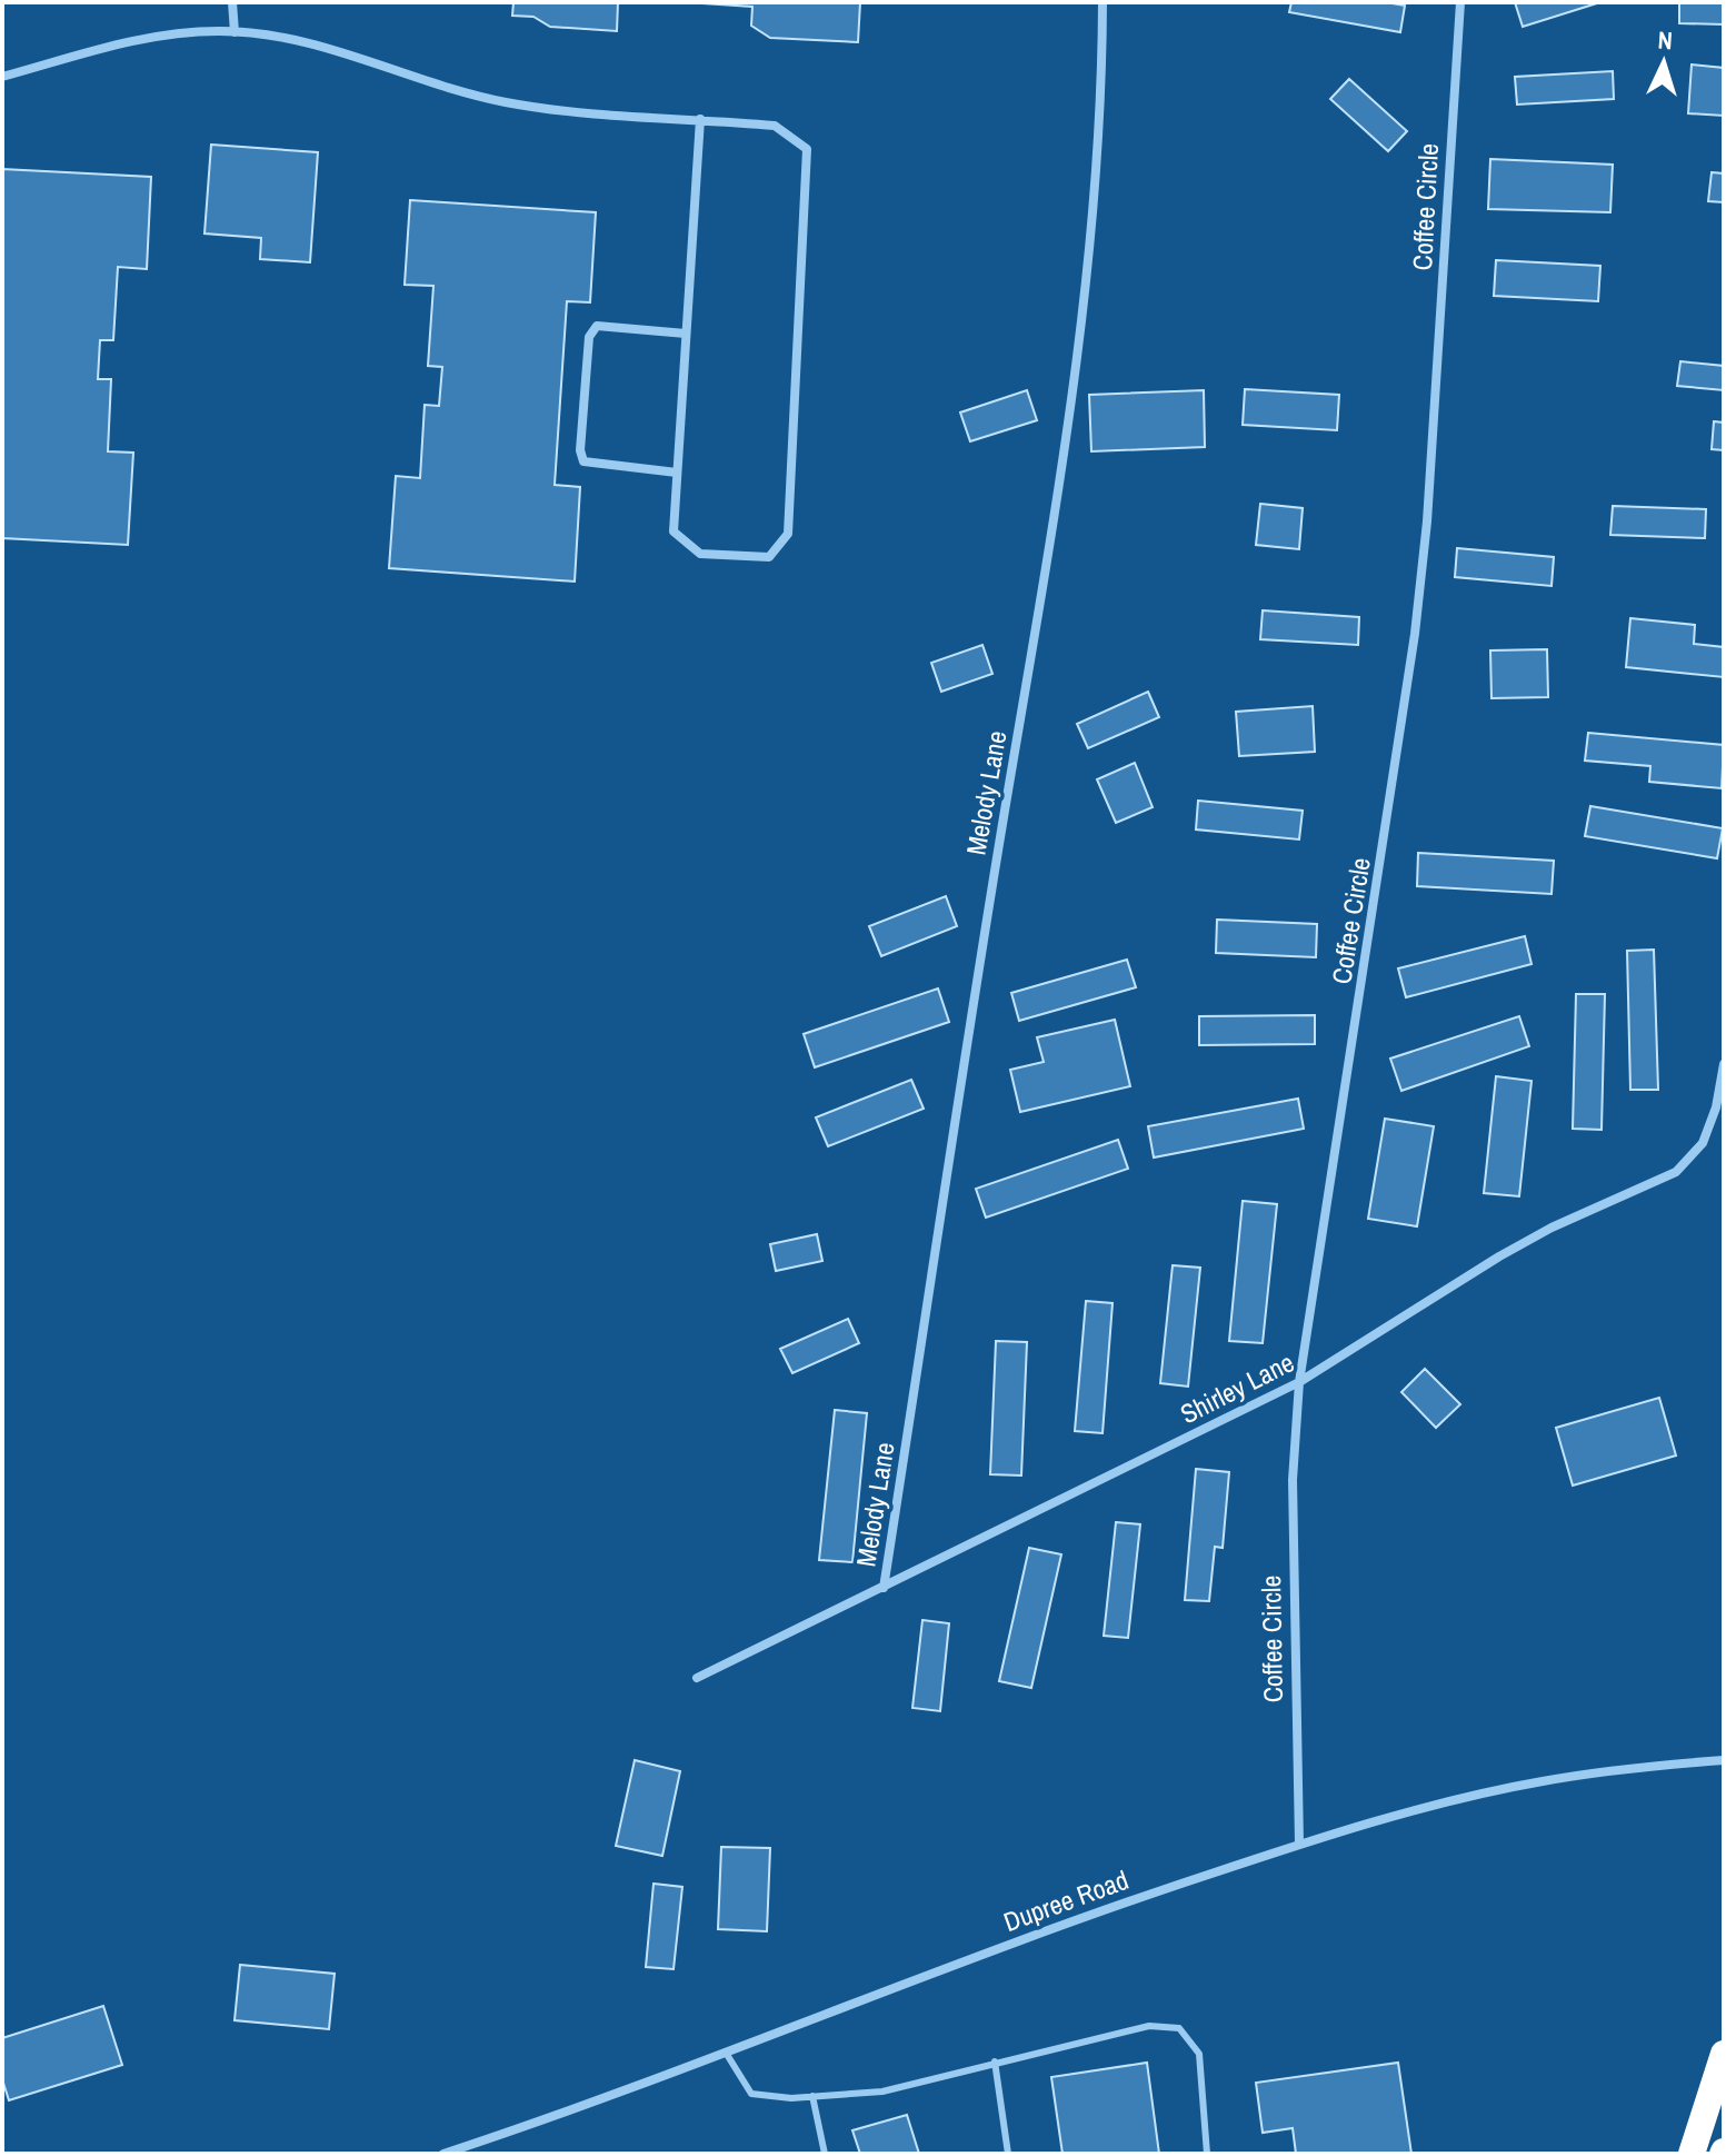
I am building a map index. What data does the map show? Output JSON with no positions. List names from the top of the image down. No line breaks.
{"streets":{"street":["Coffee Circle","Melody Lane","Shirley Lane","Dupree Road"]},"crossings":[["Coffee Circle","Shirley Lane"],["Coffee Circle","Dupree Road"],["Melody Lane","Shirley Lane"]],"north":"top"}
